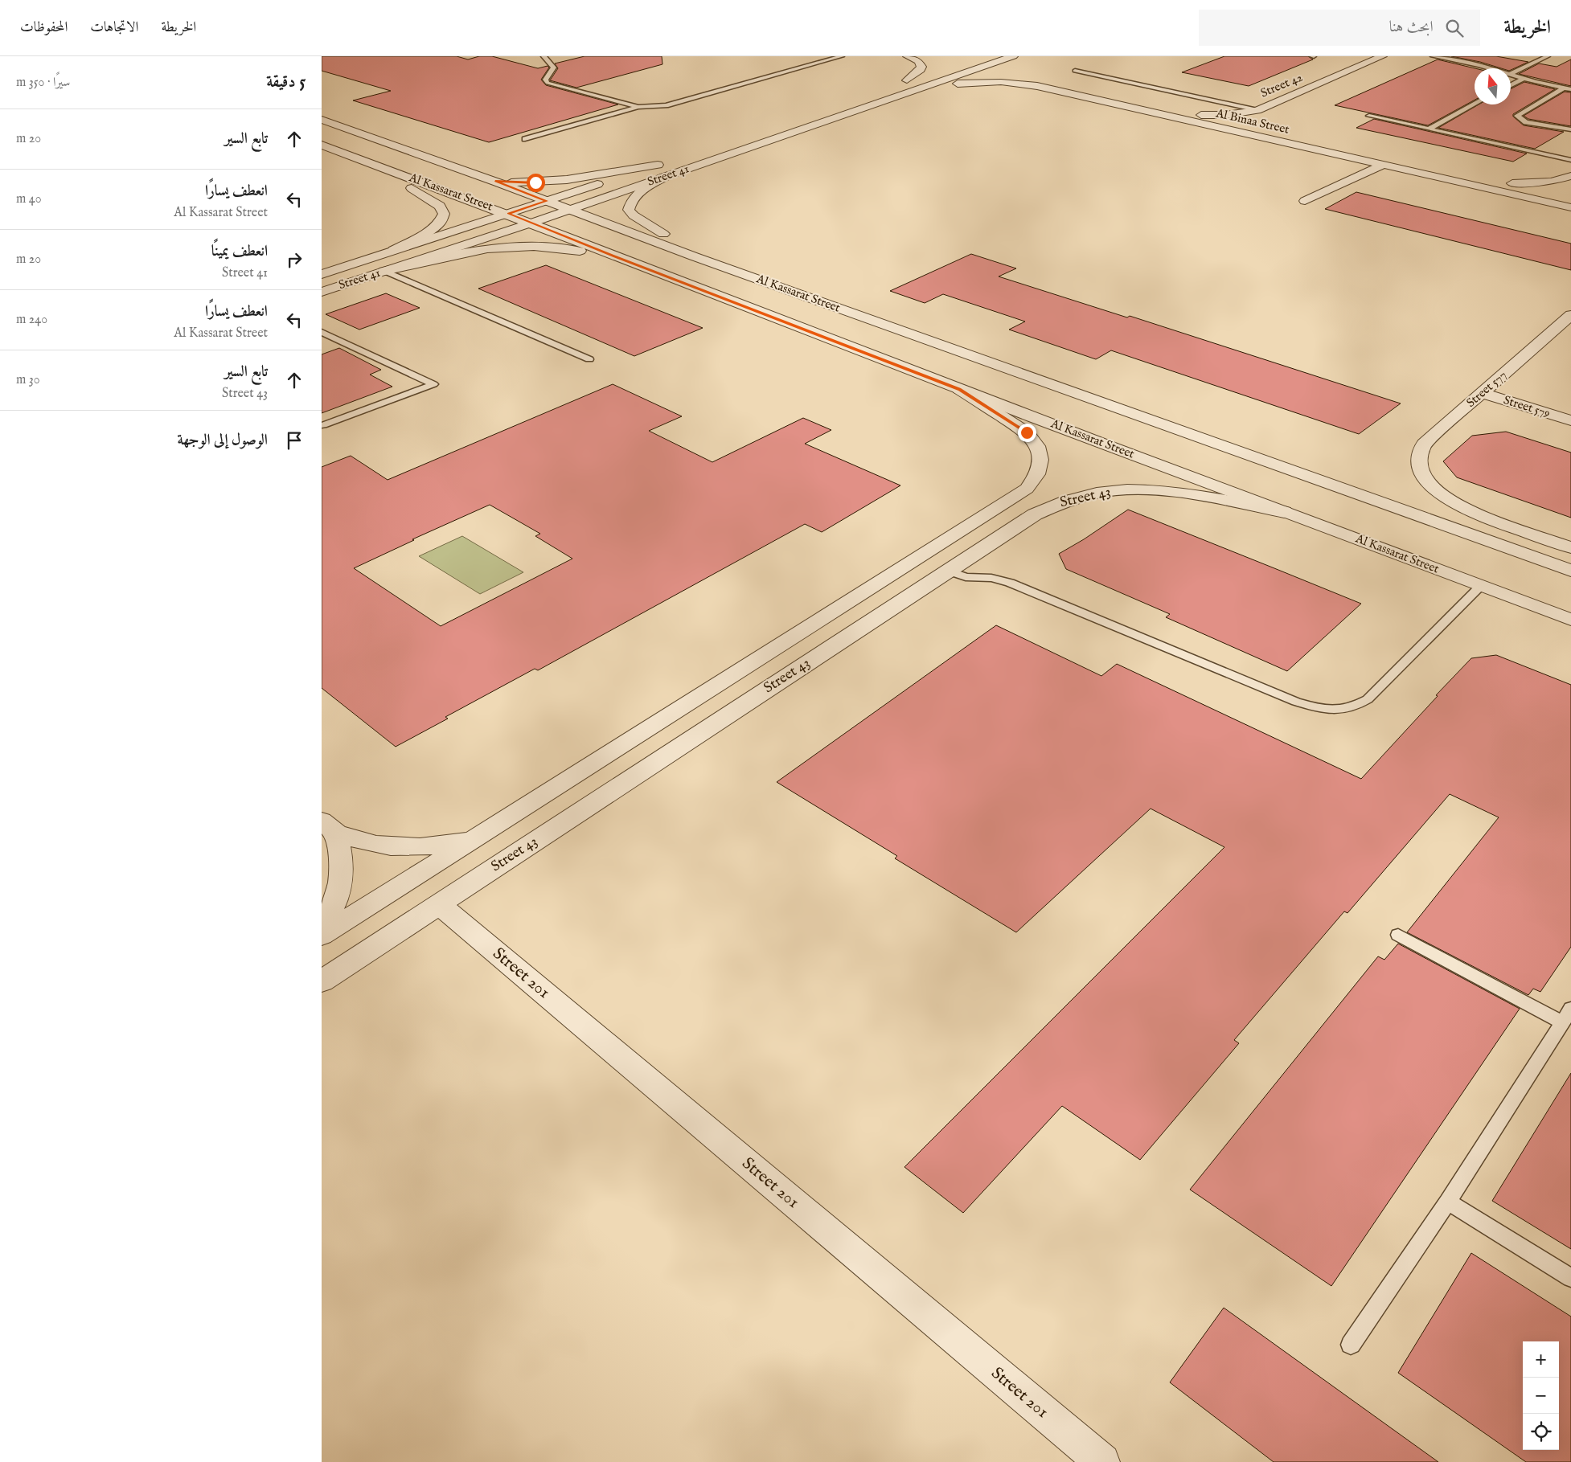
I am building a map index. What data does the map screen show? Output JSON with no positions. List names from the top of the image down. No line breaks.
{"streets":{"street":["Street 42","Al Binaa Street","Street 41","Al Kassarat Street","Street 577","Street 579","Street 43","Street 201"]},"crossings":[["Street 42","Al Binaa Street"],["Al Binaa Street","Street 41"],["Street 41","Al Kassarat Street"],["Al Kassarat Street","Street 43"],["Street 577","Street 579"],["Street 43","Street 201"]],"north":"top","page":{"header":"الخريطة","search":"ابحث هنا","nav":["الخريطة","الاتجاهات","المحفوظات"],"heading":["5 دقيقة","سيرًا · 350 m"],"list":[["تابع السير","20 m"],["انعطف يسارًا","Al Kassarat Street","40 m"],["انعطف يمينًا","Street 41","20 m"],["انعطف يسارًا","Al Kassarat Street","240 m"],["تابع السير","Street 43","30 m"],"الوصول إلى الوجهة"],"map_buttons":["+","−"]}}
